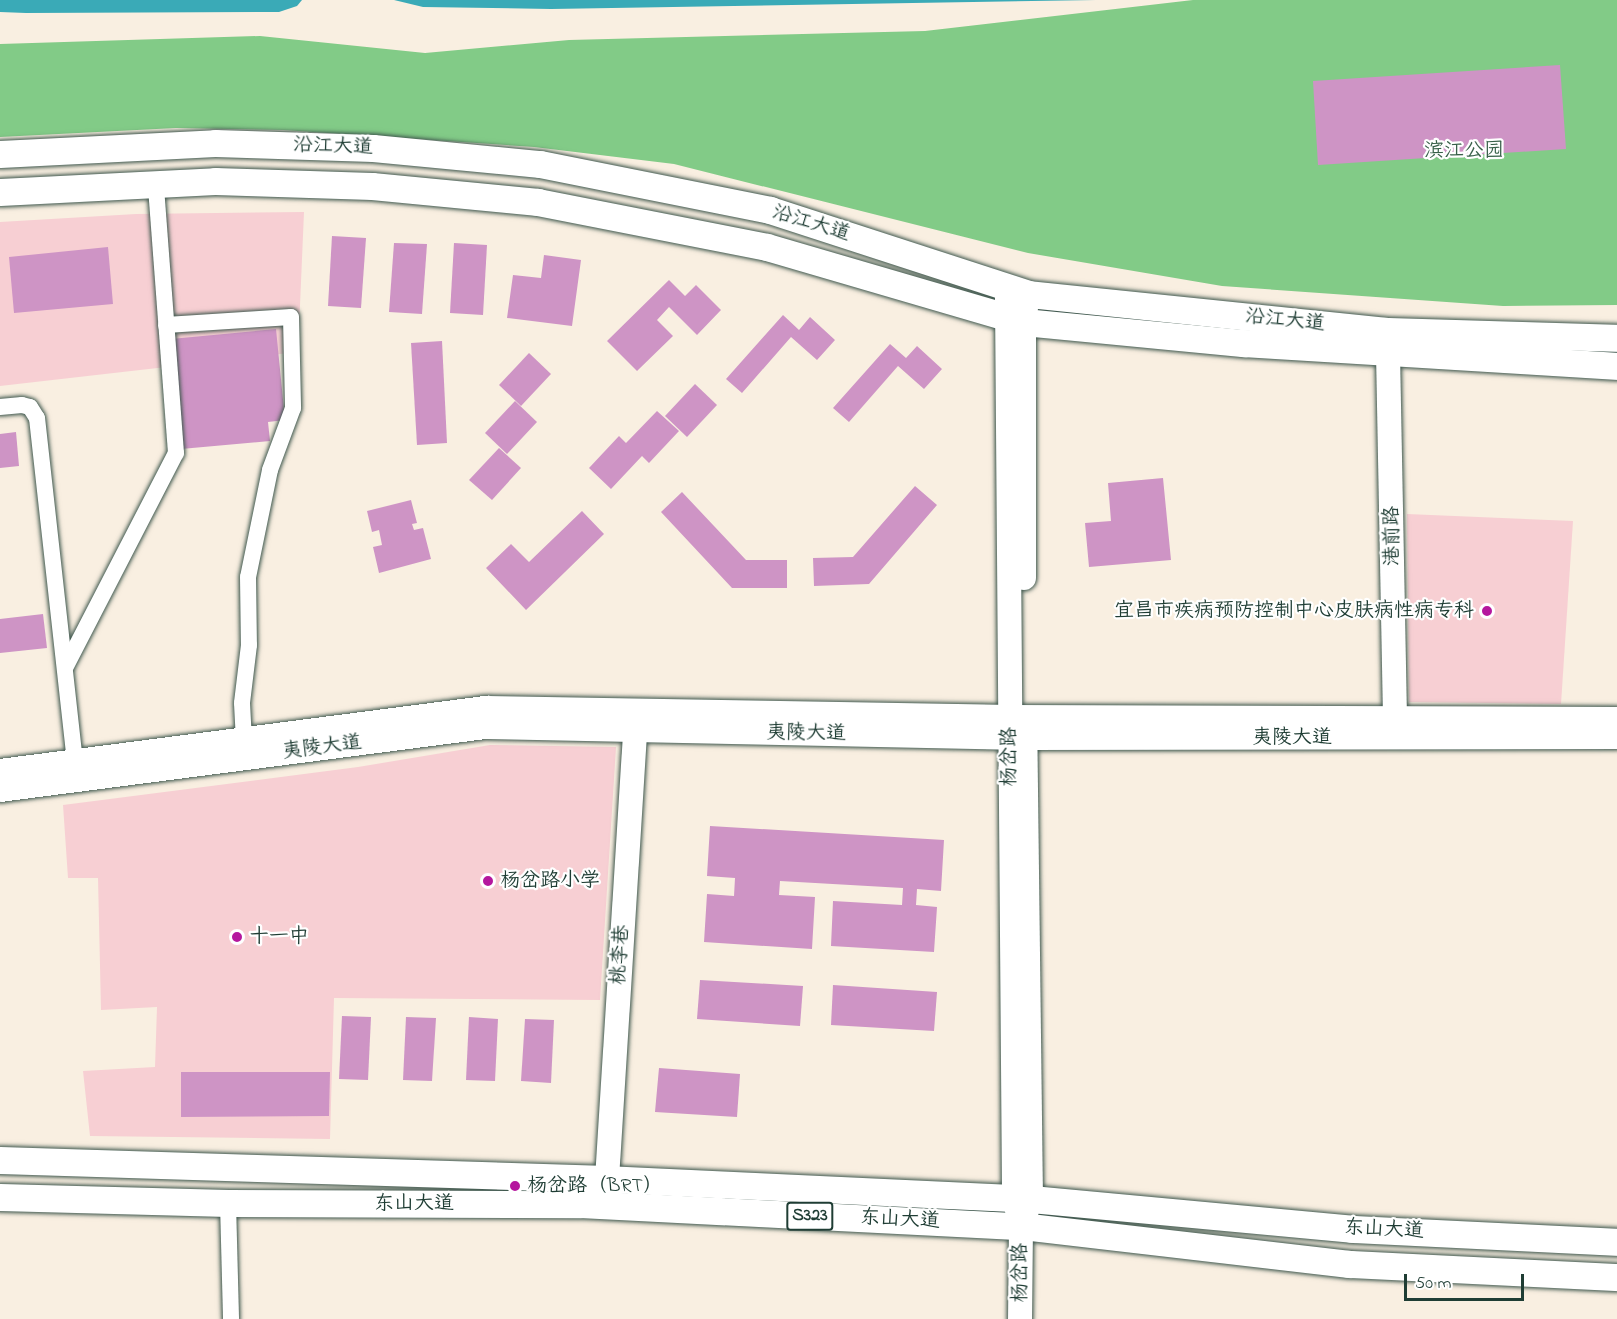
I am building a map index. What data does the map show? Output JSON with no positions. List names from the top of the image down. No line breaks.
{"streets":{"main road":["沿江大道","港前路","夷陵大道","杨岔路","桃李巷","东山大道","S323"]},"crossings":[["沿江大道","港前路"],["沿江大道","杨岔路"],["港前路","夷陵大道"],["夷陵大道","杨岔路"],["夷陵大道","桃李巷"],["杨岔路","东山大道"],["桃李巷","东山大道"]],"parks":["滨江公园"],"places":["宜昌市疾病预防控制中心皮肤病性病专科","杨岔路小学","十一中","杨岔路（BRT）"],"scale_bar":"50 m"}
